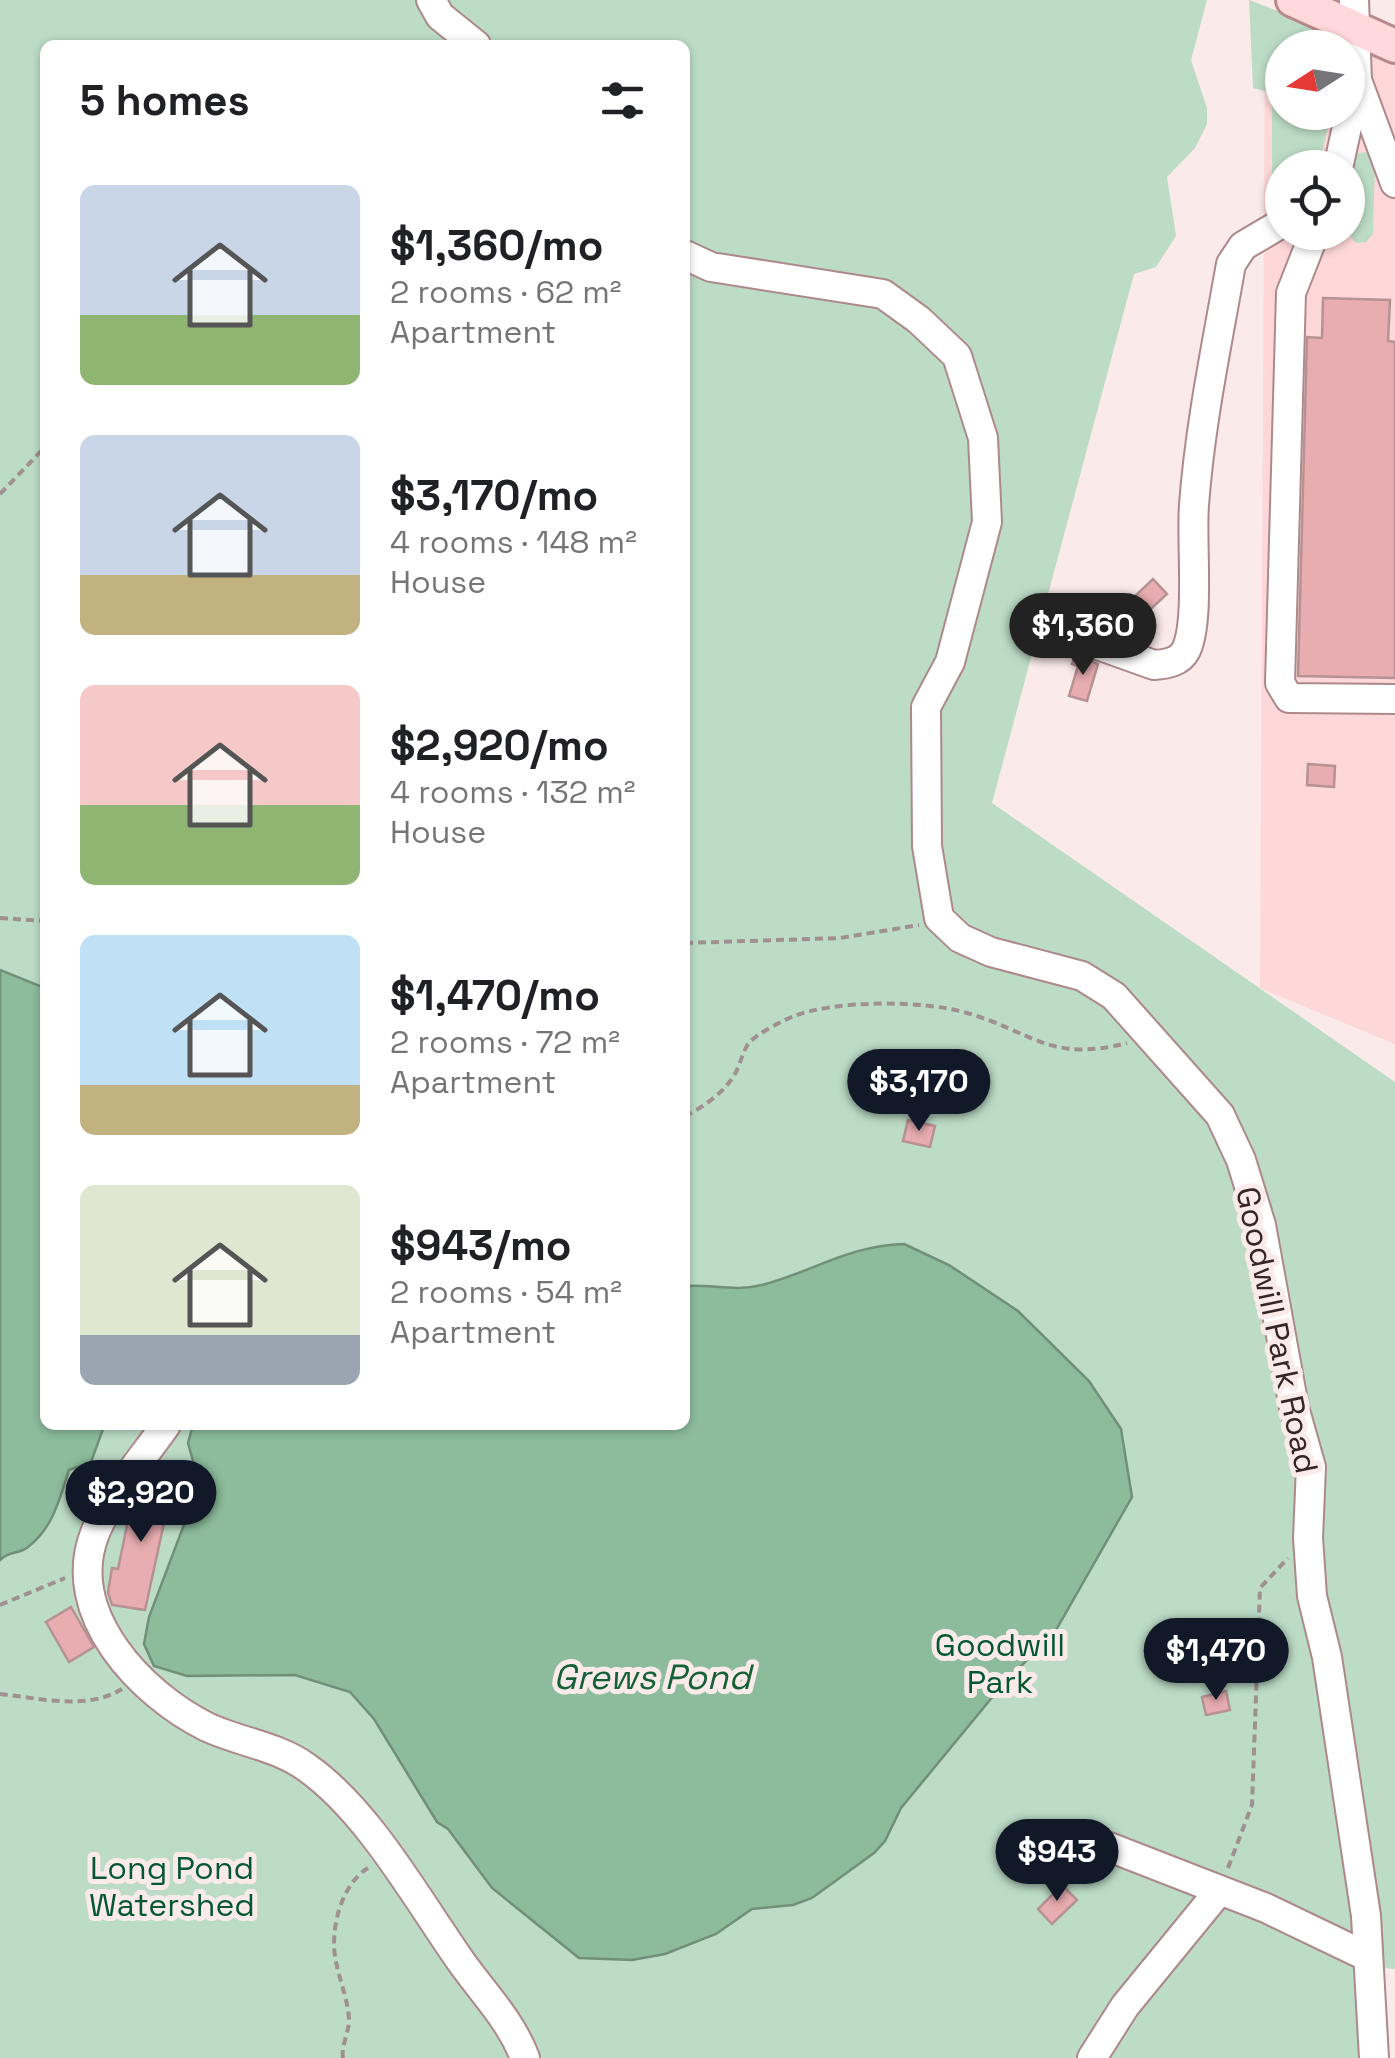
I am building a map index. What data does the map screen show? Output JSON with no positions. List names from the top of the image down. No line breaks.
{"streets":{"lane":["Goodwill Park Road"]},"water":["Grews Pond"],"parks":["Goodwill Park","Long Pond Watershed"],"north":"left","page":{"heading":"5 homes","list":[{"name":"$1,360/mo","note":"2 rooms · 62 m² · Apartment"},{"name":"$3,170/mo","note":"4 rooms · 148 m² · House"},{"name":"$2,920/mo","note":"4 rooms · 132 m² · House"},{"name":"$1,470/mo","note":"2 rooms · 72 m² · Apartment"},{"name":"$943/mo","note":"2 rooms · 54 m² · Apartment"}],"price":["$1,360","$3,170","$2,920","$1,470","$943"]}}
